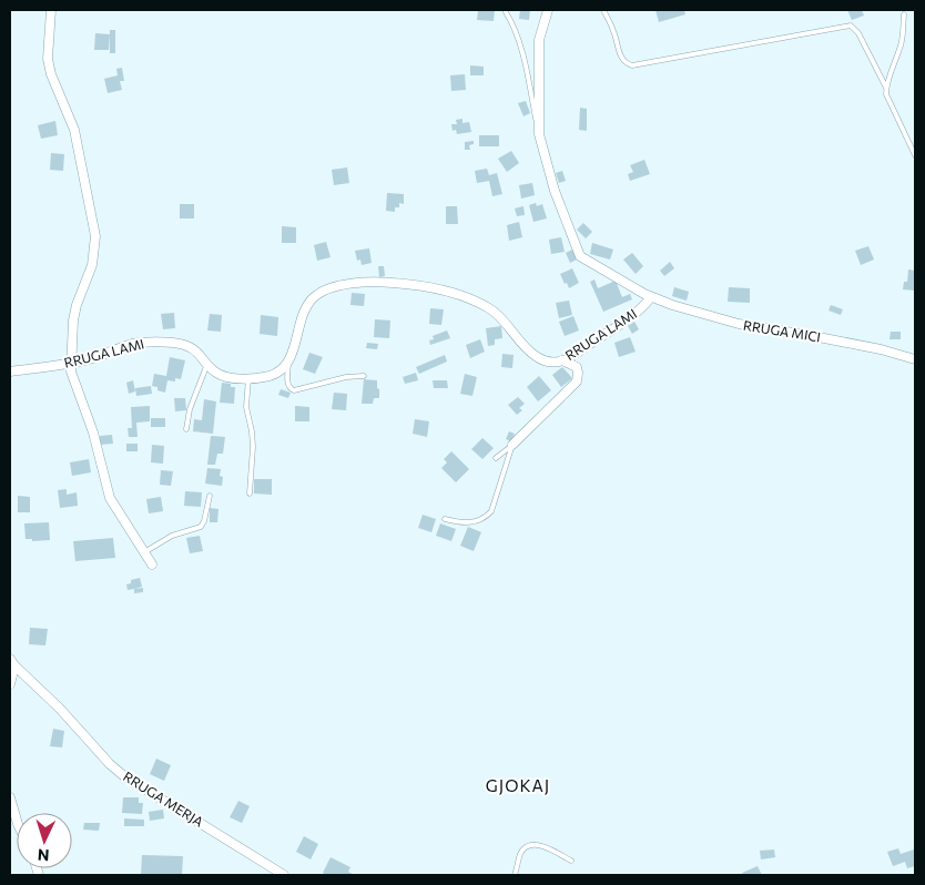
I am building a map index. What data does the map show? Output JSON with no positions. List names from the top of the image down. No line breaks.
{"streets":{"street":["RRUGA MICI","RRUGA LAMI","RRUGA MERJA"]},"crossings":[["RRUGA MICI","RRUGA LAMI"]],"districts":["GJOKAJ"],"north":"bottom"}
